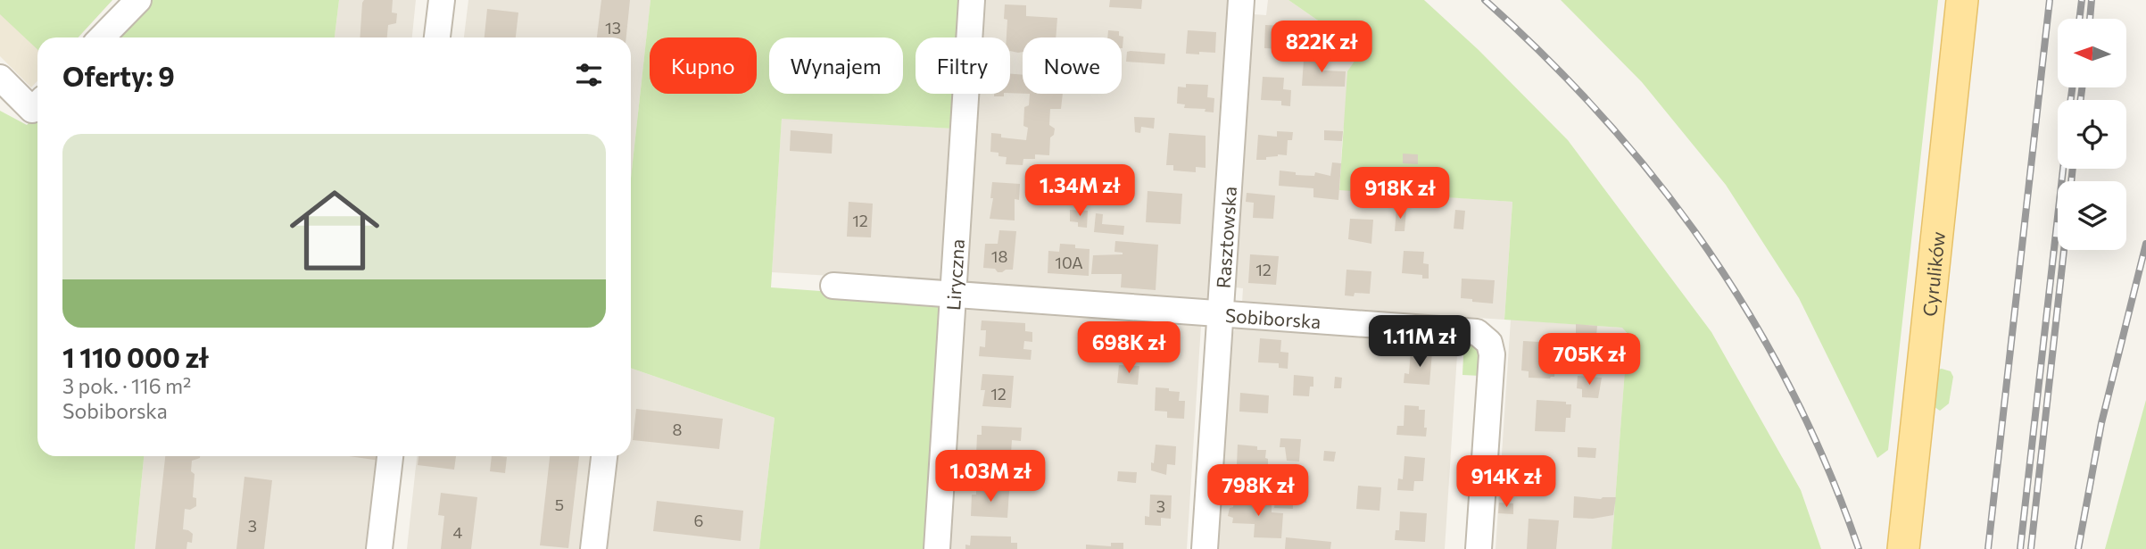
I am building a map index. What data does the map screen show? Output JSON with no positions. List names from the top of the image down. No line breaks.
{"streets":{"main road":["Cyrulików"],"street":["Rasztowska","Liryczna","Sobiborska"]},"crossings":[["Rasztowska","Sobiborska"],["Liryczna","Sobiborska"]],"house_numbers":["13","12","18","10A","12","12","8","5","3","6","3","4"],"north":"left","page":{"price":["822K zł","1.34M zł","918K zł","1.11M zł","698K zł","705K zł","1.03M zł","914K zł","798K zł"],"chip":["Kupno","Wynajem","Filtry","Nowe"],"heading":"Oferty: 9","list":[{"name":"1 110 000 zł","note":"3 pok. · 116 m² · Sobiborska"}]}}
